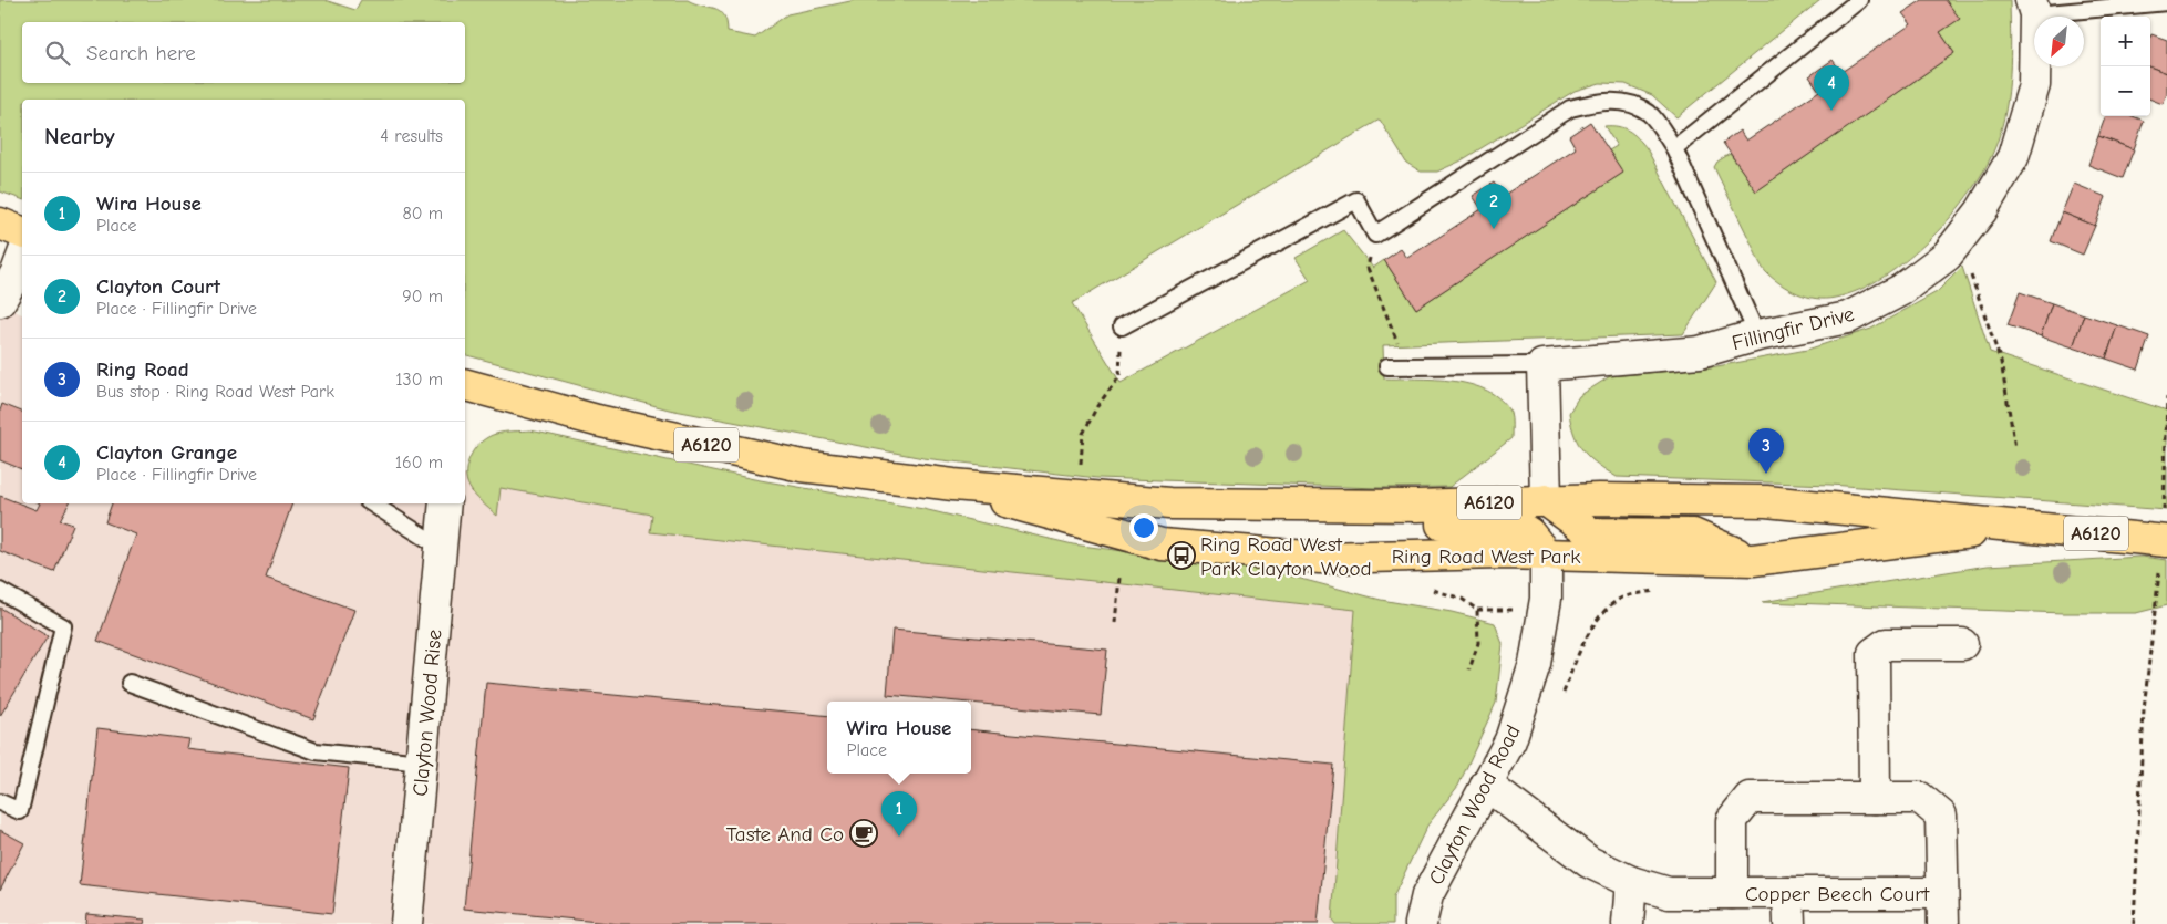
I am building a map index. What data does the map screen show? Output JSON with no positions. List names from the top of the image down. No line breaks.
{"streets":{"highway":["A6120","Ring Road West Park"],"street":["Fillingfir Drive","Clayton Wood Rise","Clayton Wood Road","Copper Beech Court"]},"crossings":[["A6120","Ring Road West Park"],["A6120","Clayton Wood Road"],["Ring Road West Park","Clayton Wood Road"],["Clayton Wood Road","Copper Beech Court"]],"places":{"bus stop":["Ring Road West Park Clayton Wood"],"cafe":["Taste And Co"]},"north":"bottom left","page":{"map_buttons":["+","−"],"search":"Search here","pins":["4","2","3","1"],"heading":["Nearby","4 results"],"list":[{"mark":"1","name":"Wira House","note":"Place","value":"80 m"},{"mark":"2","name":"Clayton Court","note":"Place · Fillingfir Drive","value":"90 m"},{"mark":"3","name":"Ring Road","note":"Bus stop · Ring Road West Park","value":"130 m"},{"mark":"4","name":"Clayton Grange","note":"Place · Fillingfir Drive","value":"160 m"}],"popup":["Wira House","Place"]}}
